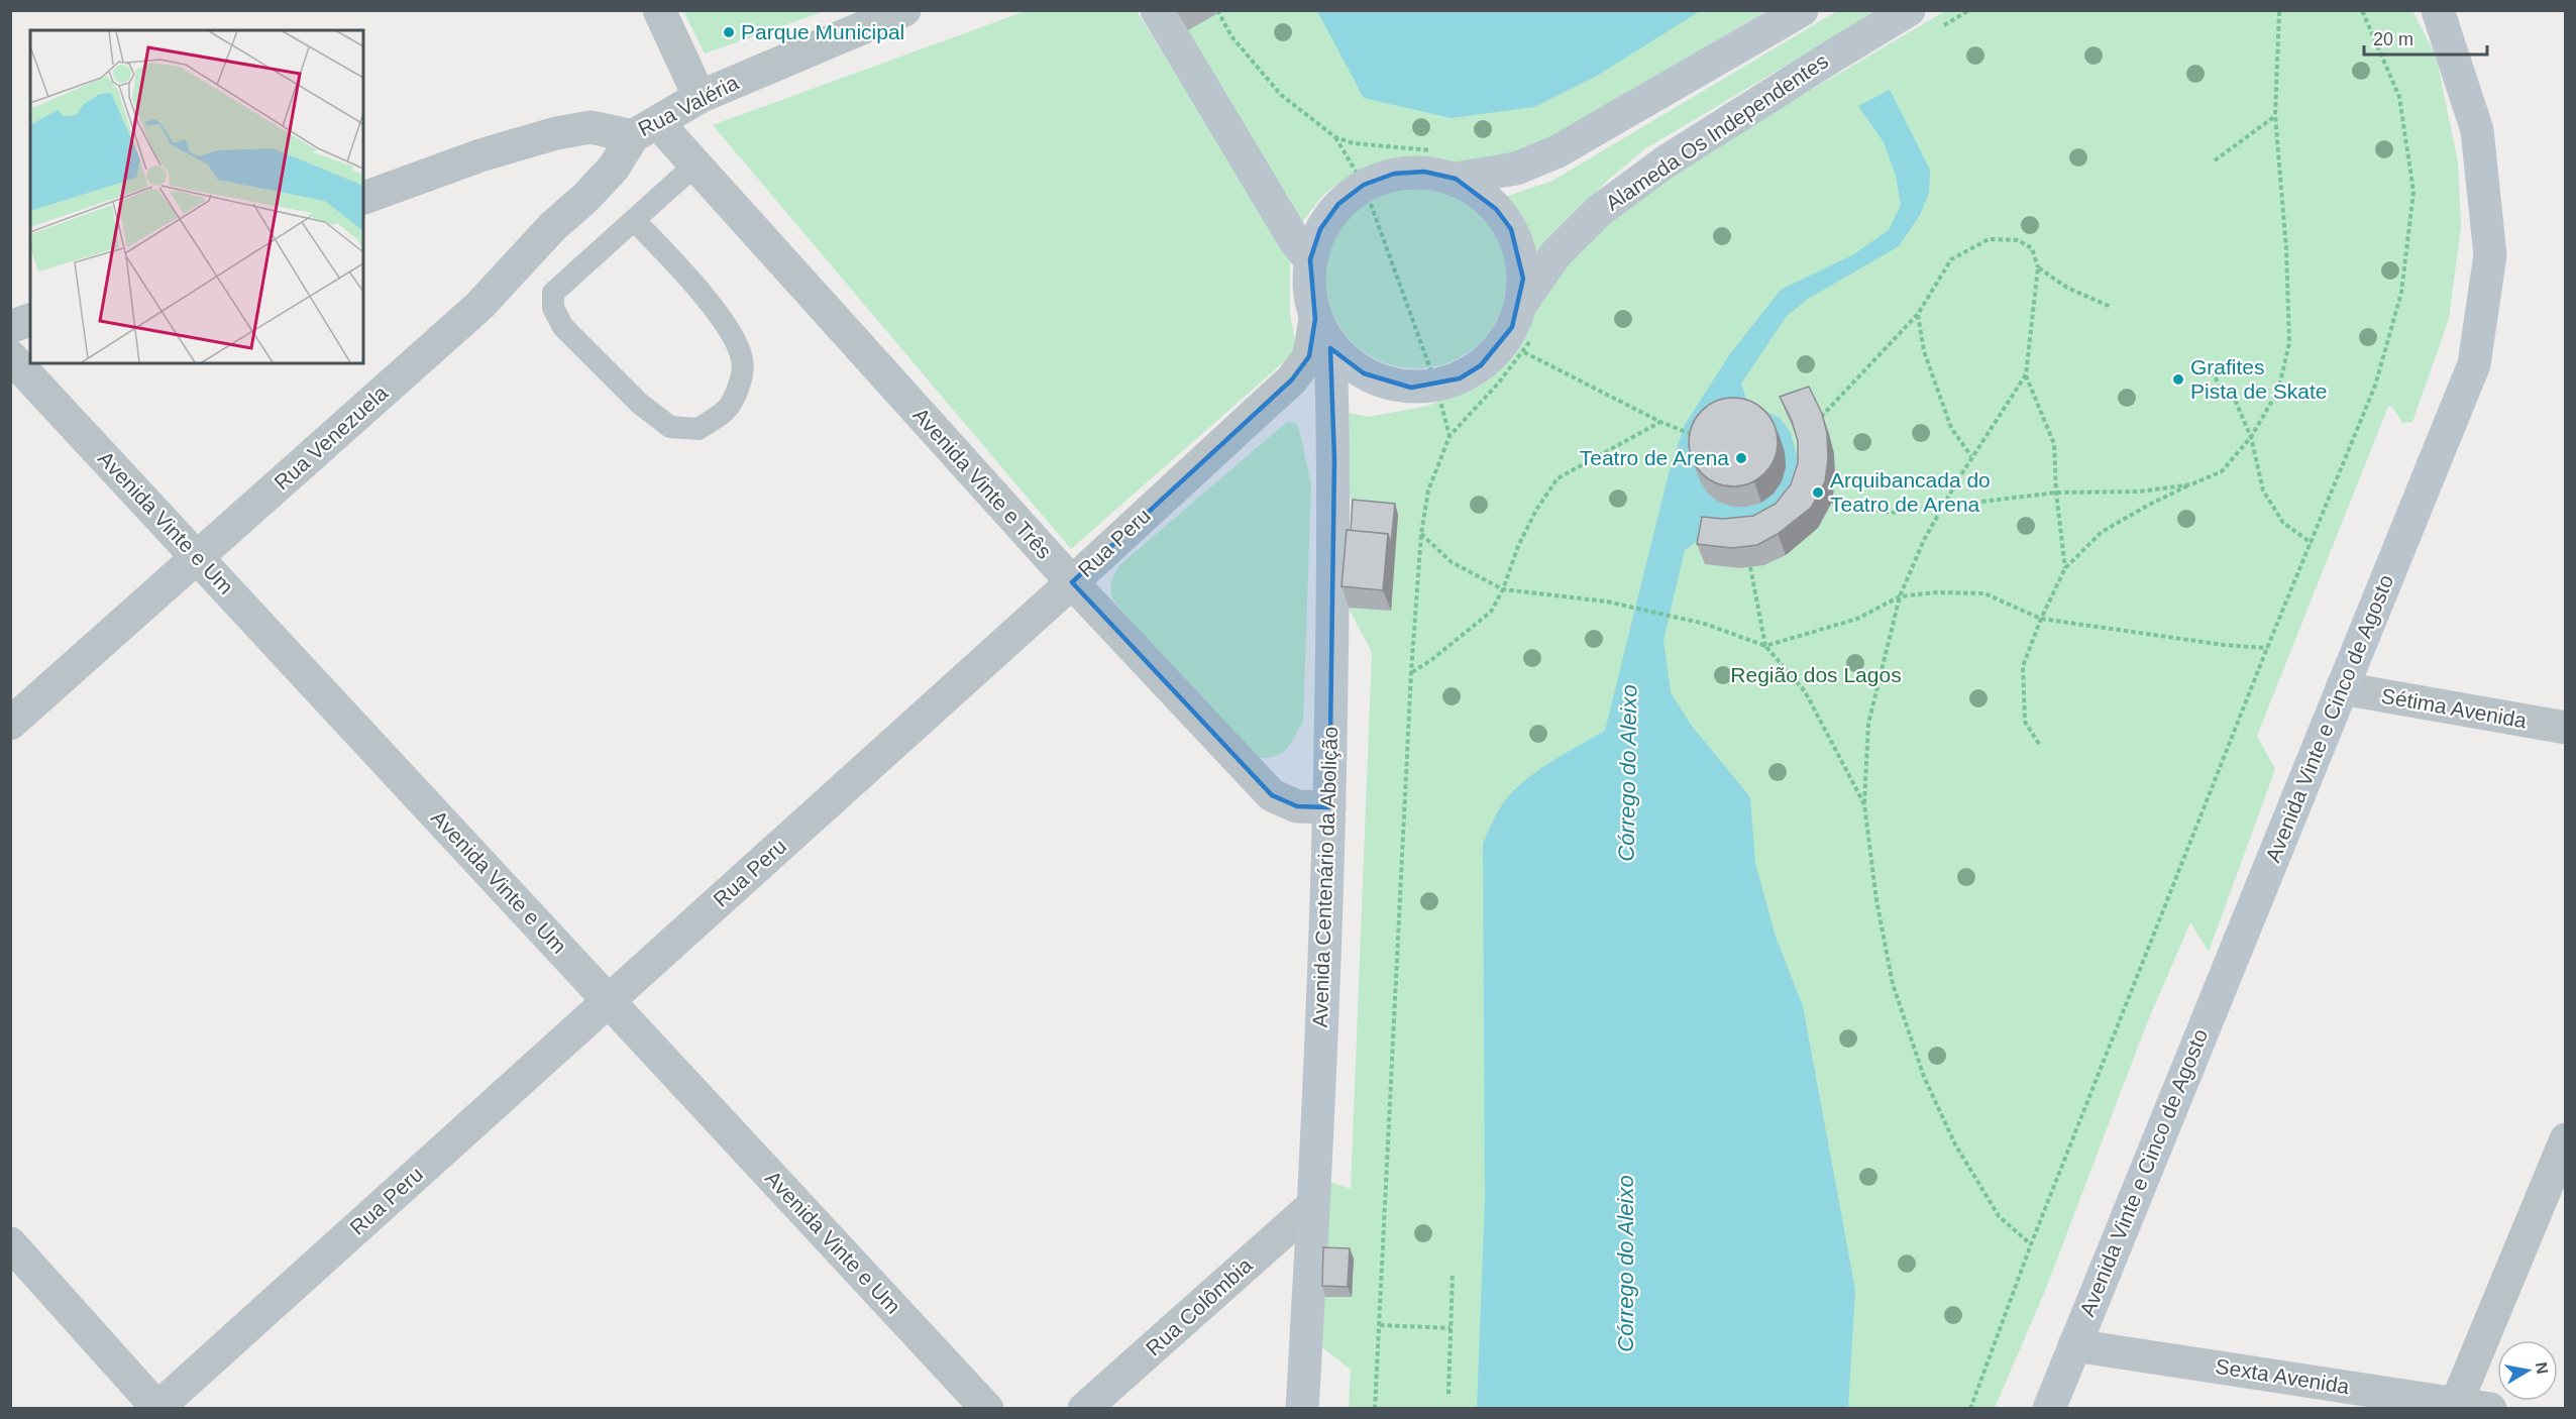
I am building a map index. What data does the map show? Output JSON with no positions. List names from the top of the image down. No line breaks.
{"streets":{"street":["Rua Valéria","Alameda Os Independentes","Rua Venezuela","Avenida Vinte e Três","Avenida Vinte e Um","Rua Peru","Sétima Avenida","Avenida Vinte e Cinco de Agosto","Avenida Centenário da Abolição","Rua Colômbia","Sexta Avenida"]},"crossings":[["Rua Valéria","Rua Venezuela"],["Rua Valéria","Avenida Vinte e Três"],["Rua Venezuela","Avenida Vinte e Três"],["Rua Venezuela","Avenida Vinte e Um"],["Avenida Vinte e Três","Rua Peru"],["Avenida Vinte e Três","Avenida Centenário da Abolição"],["Avenida Vinte e Um","Rua Peru"],["Rua Peru","Avenida Centenário da Abolição"],["Sétima Avenida","Avenida Vinte e Cinco de Agosto"],["Avenida Vinte e Cinco de Agosto","Sexta Avenida"],["Avenida Centenário da Abolição","Rua Colômbia"]],"water":["Córrego do Aleixo"],"parks":["Região dos Lagos"],"places":["Parque Municipal","Grafites Pista de Skate","Teatro de Arena","Arquibancada do Teatro de Arena"],"scale_bar":"20 m","north":"right"}
